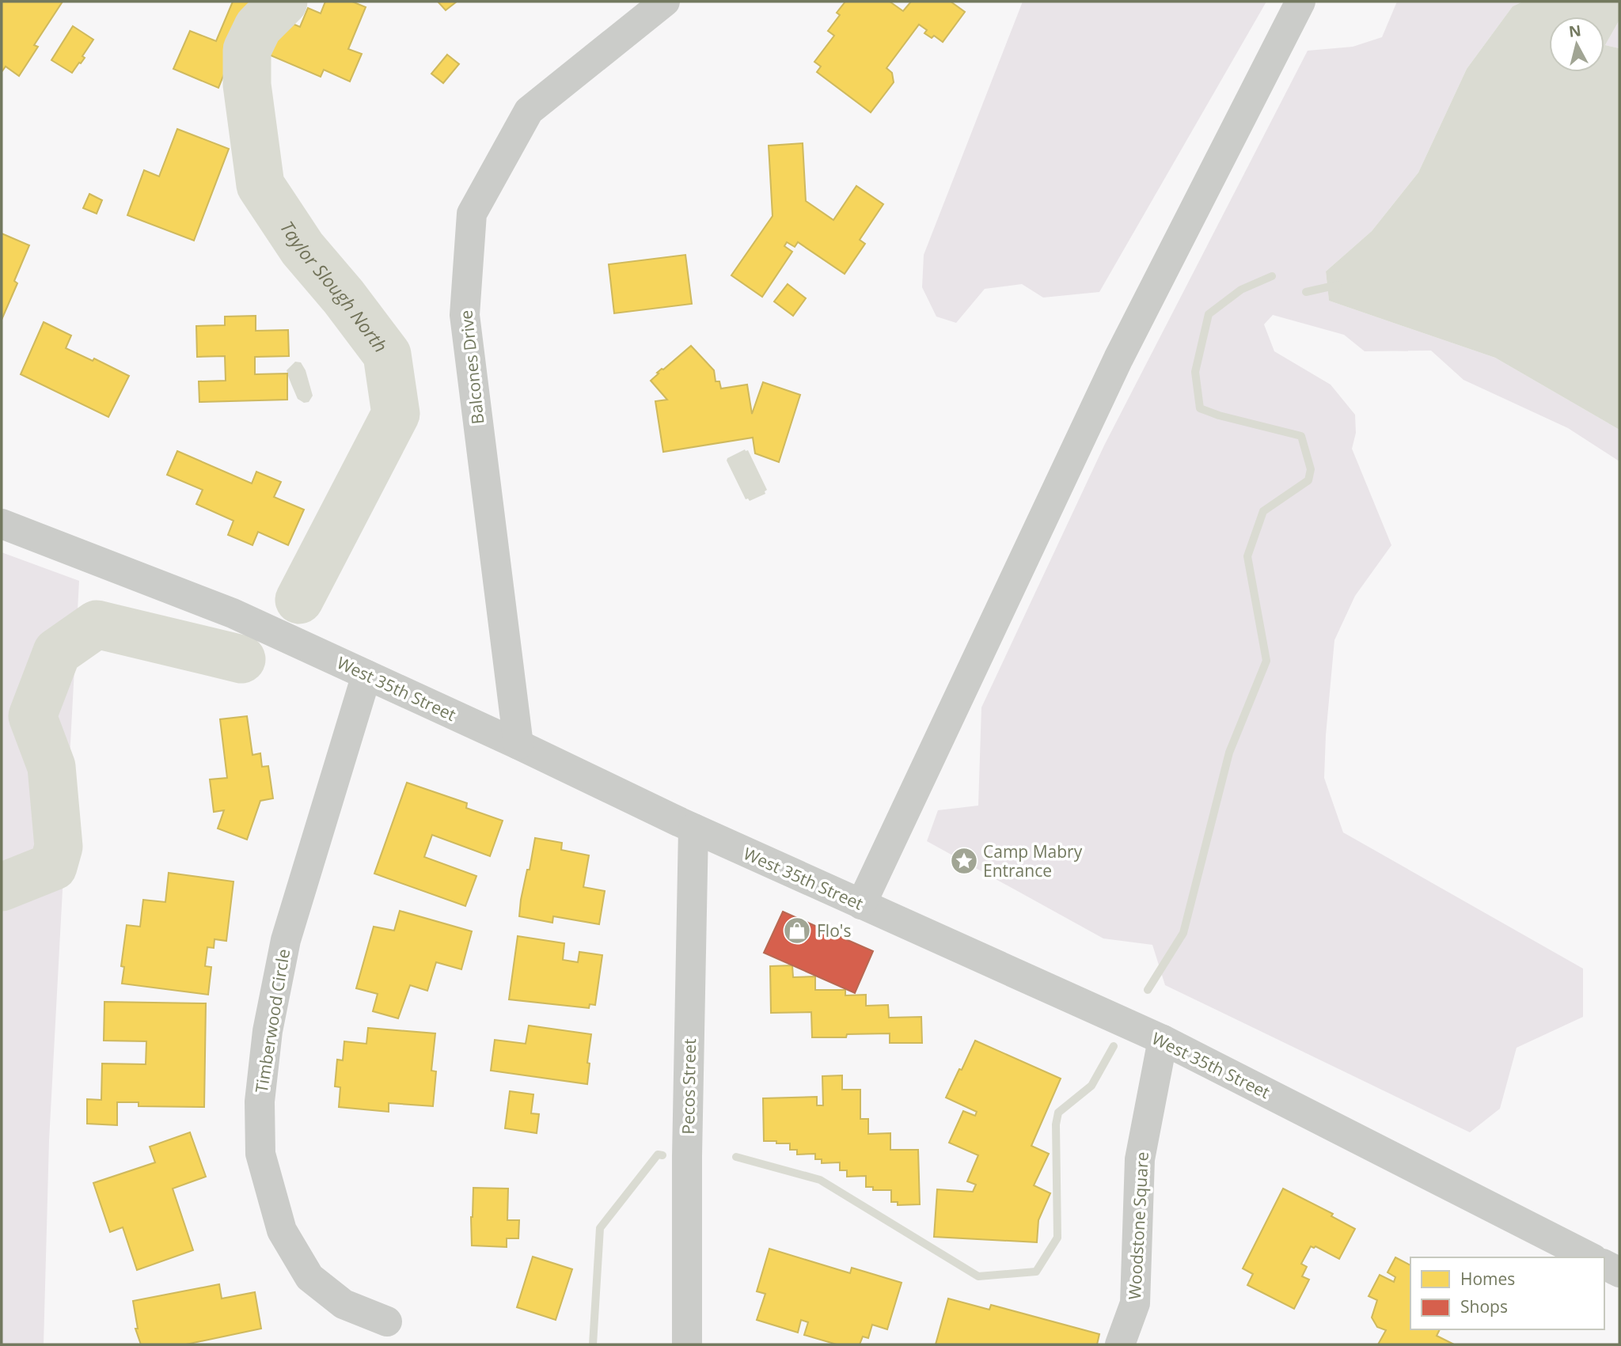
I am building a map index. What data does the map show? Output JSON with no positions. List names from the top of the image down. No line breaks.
{"streets":{"street":["Balcones Drive","West 35th Street","Timberwood Circle","Pecos Street","Woodstone Square"]},"crossings":[["Balcones Drive","West 35th Street"],["West 35th Street","Timberwood Circle"],["West 35th Street","Pecos Street"],["West 35th Street","Woodstone Square"]],"water":["Taylor Slough North"],"places":{"place":["Camp Mabry Entrance"],"shop":["Flo's"]},"legend":["Homes","Shops"],"north":"top"}
